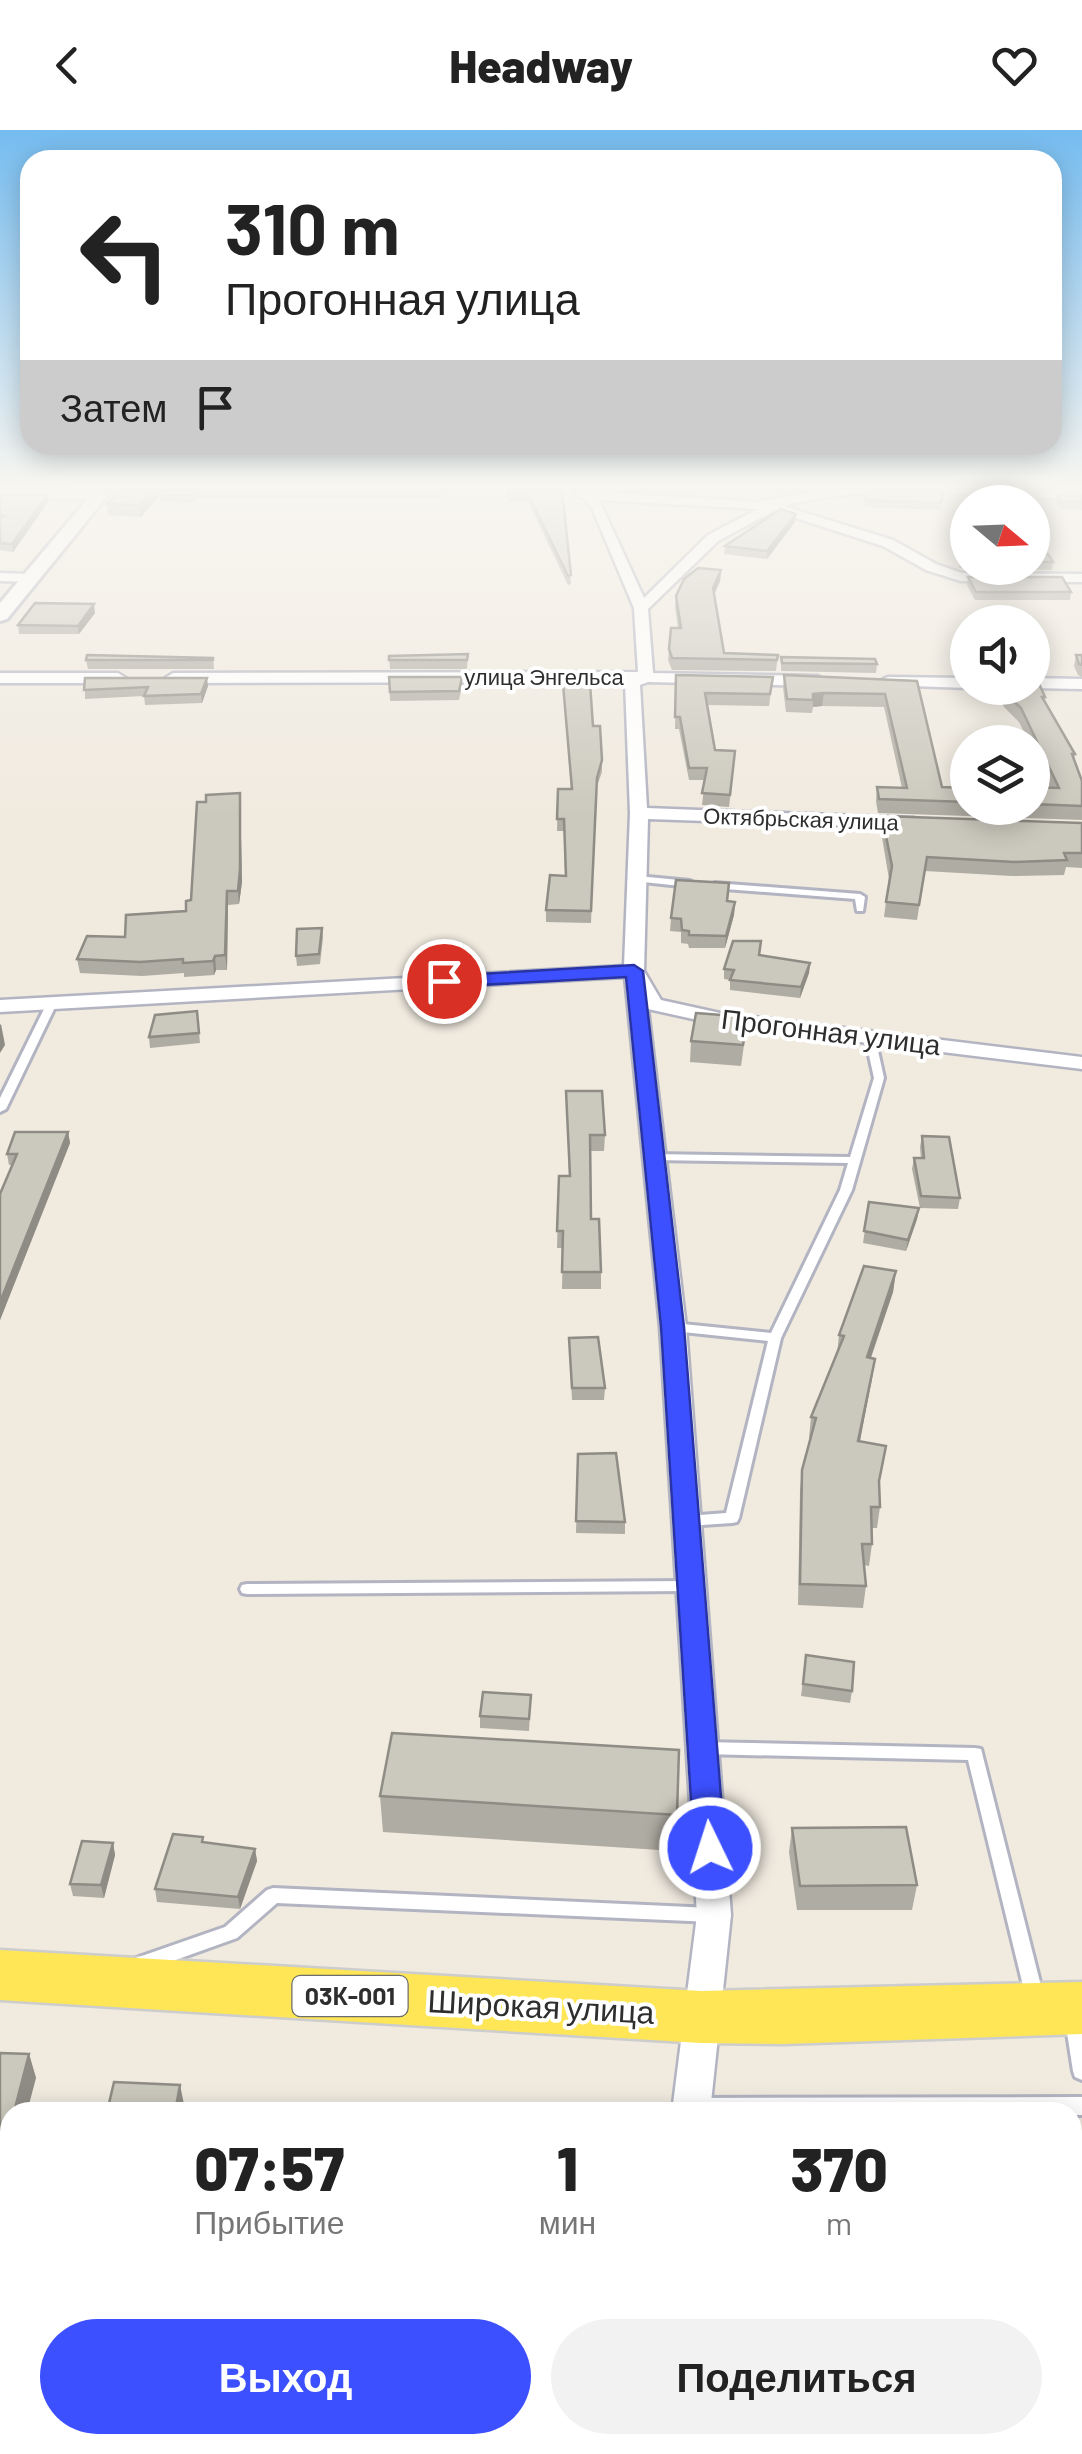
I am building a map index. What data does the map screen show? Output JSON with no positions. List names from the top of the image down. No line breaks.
{"streets":{"main road":["03К-001","Широкая улица"],"street":["улица Энгельса","Октябрьская улица","Прогонная улица"]},"north":"right","page":{"header":"Headway","turn":["310 m","Прогонная улица"],"then":"Затем","eta":["07:57","Прибытие","1","мин","370","m"],"buttons":["Выход","Поделиться"]}}
